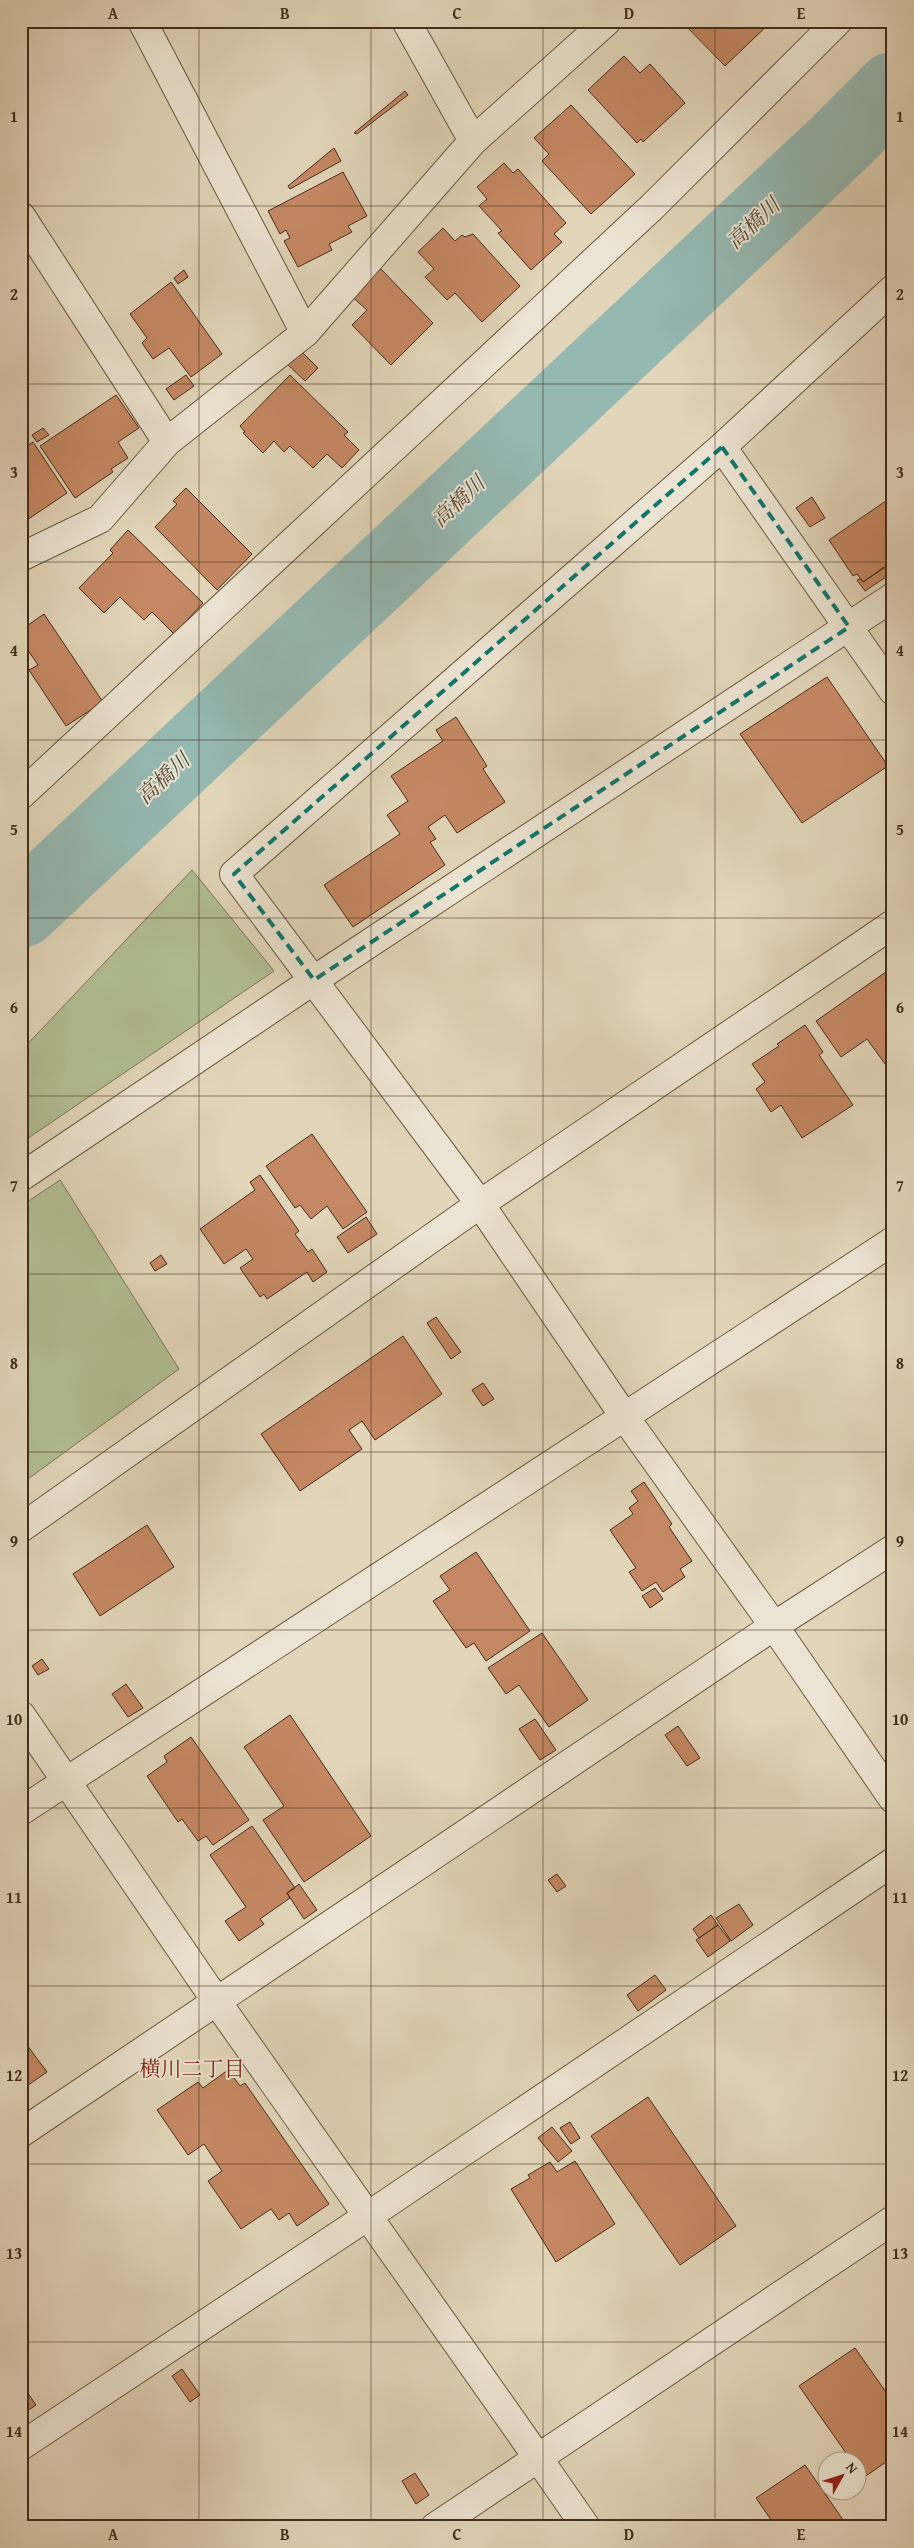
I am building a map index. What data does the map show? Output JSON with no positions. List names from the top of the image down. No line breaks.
{"districts":["横川二丁目"],"water":["高橋川"],"north":"top right","grid":{"columns":["A","B","C","D","E"],"rows":["1","2","3","4","5","6","7","8","9","10","11","12","13","14"]}}
